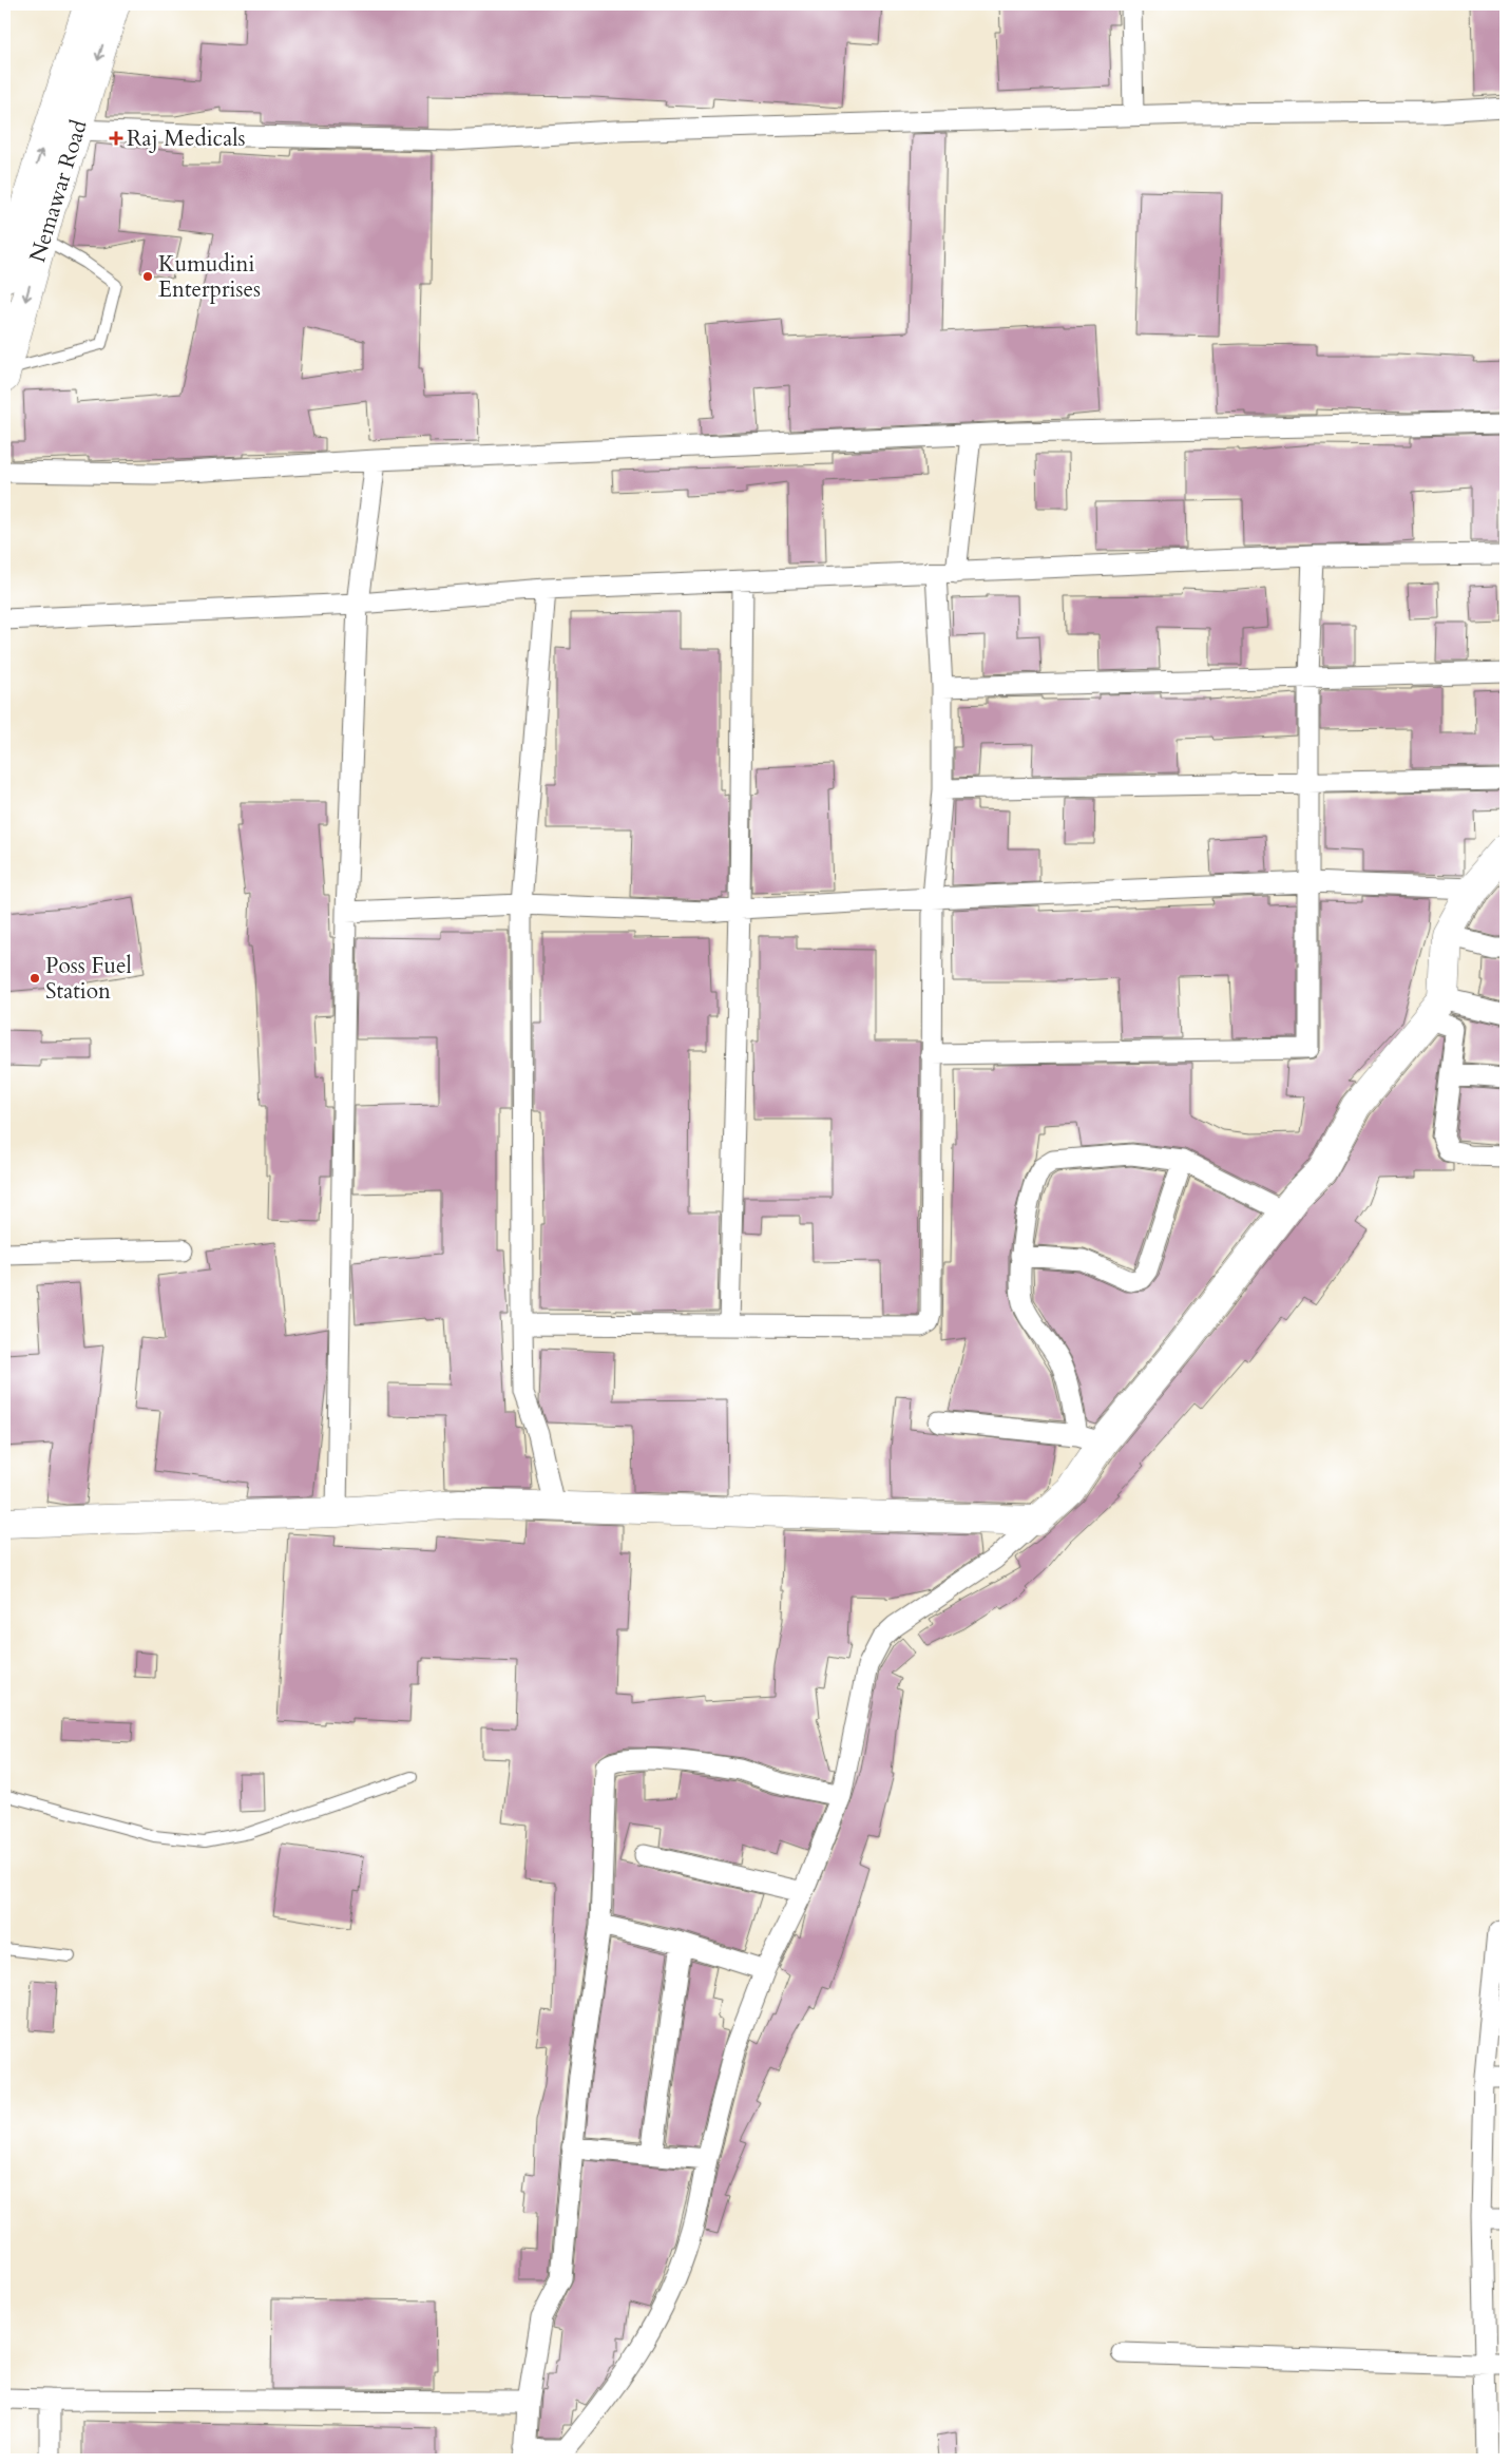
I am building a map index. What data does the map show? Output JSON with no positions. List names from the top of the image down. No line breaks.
{"streets":{"main road":["Nemawar Road"]},"places":{"health":["Raj Medicals"],"other":["Kumudini Enterprises","Poss Fuel Station"]}}
